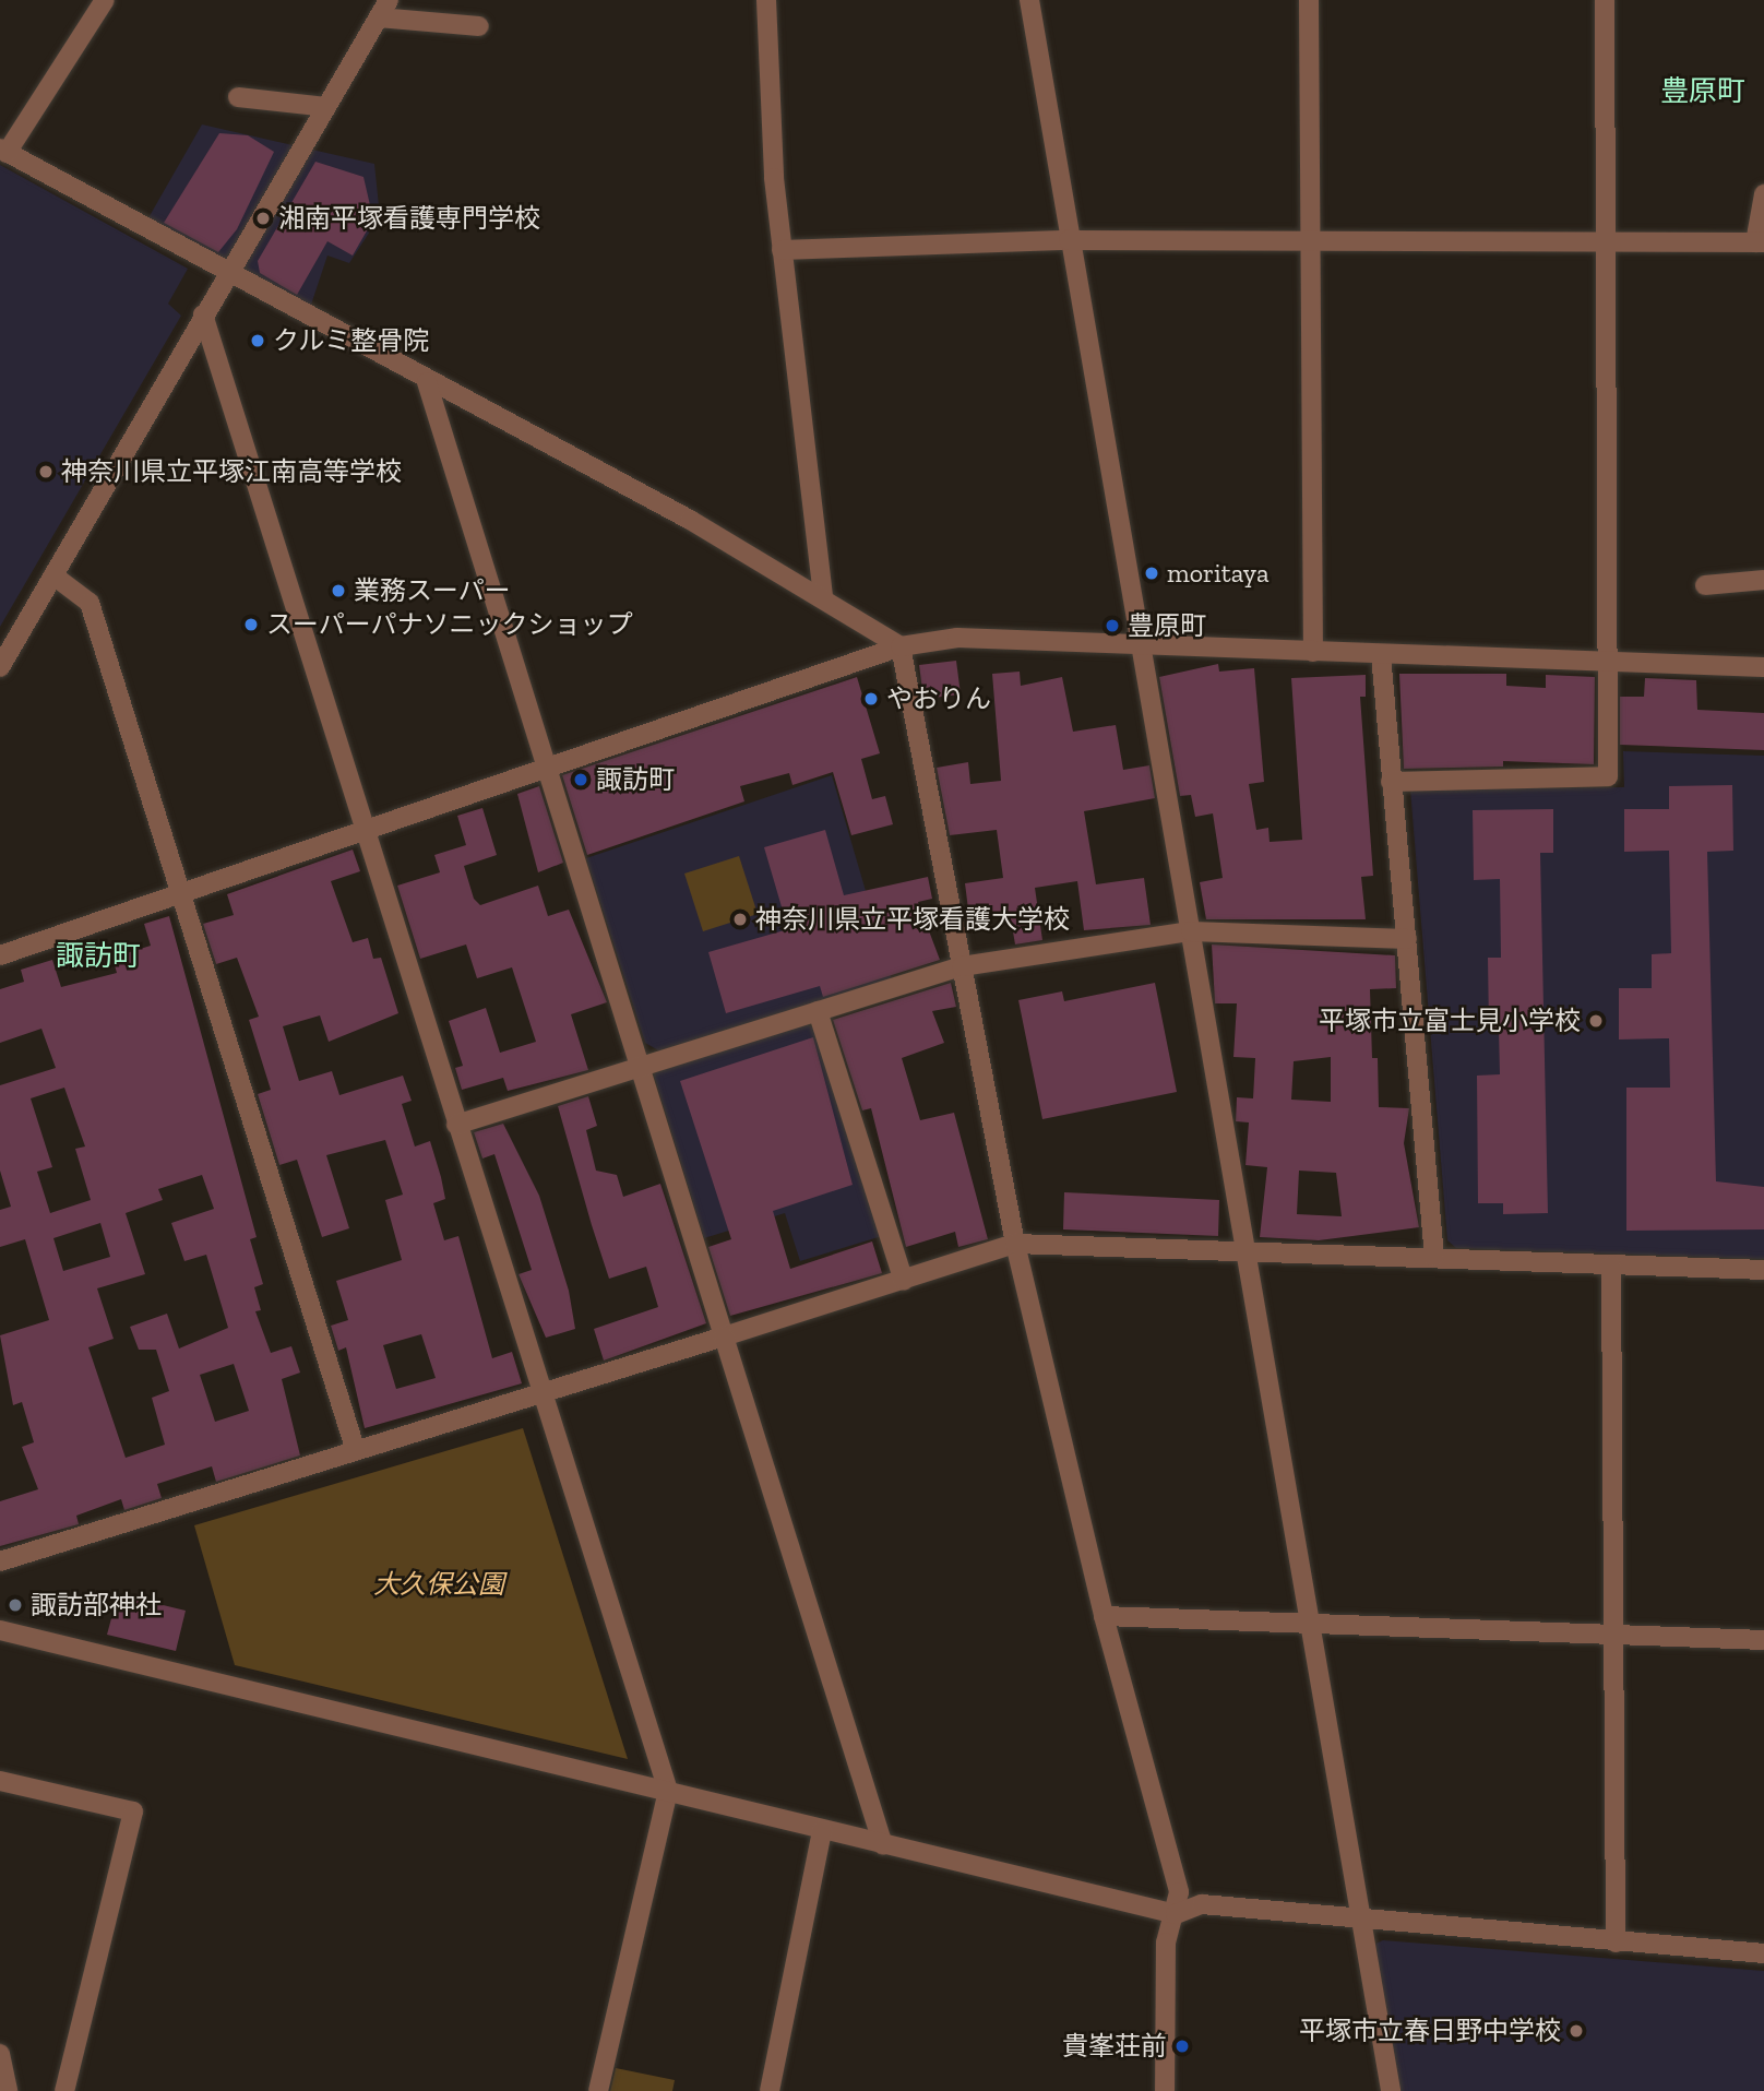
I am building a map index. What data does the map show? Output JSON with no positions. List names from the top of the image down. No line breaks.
{"districts":["豊原町","諏訪町"],"parks":["大久保公園"],"places":["湘南平塚看護専門学校","クルミ整骨院","神奈川県立平塚江南高等学校","moritaya","業務スーパー","スーパーパナソニックショップ","豊原町","やおりん","諏訪町","神奈川県立平塚看護大学校","平塚市立富士見小学校","諏訪部神社","平塚市立春日野中学校","貴峯荘前"]}
